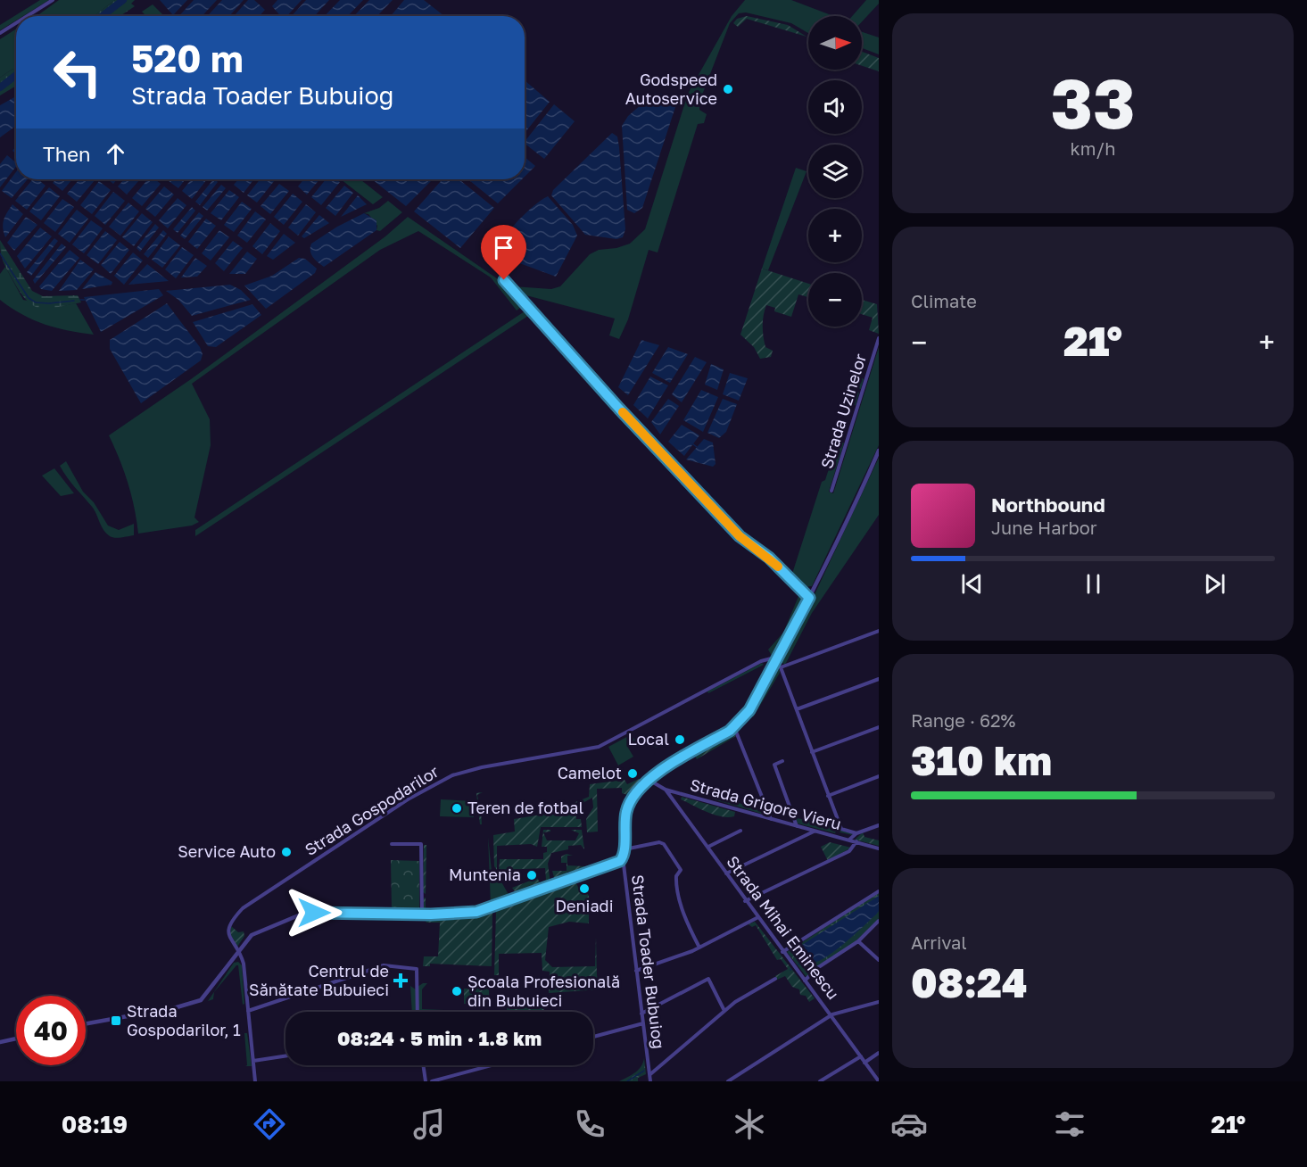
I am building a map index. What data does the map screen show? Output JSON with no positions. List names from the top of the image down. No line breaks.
{"streets":{"street":["Strada Uzinelor","Strada Grigore Vieru","Strada Gospodarilor","Strada Mihai Eminescu","Strada Toader Bubuiog"]},"crossings":[["Strada Grigore Vieru","Strada Mihai Eminescu"],["Strada Grigore Vieru","Strada Toader Bubuiog"],["Strada Gospodarilor","Strada Toader Bubuiog"]],"places":{"other":["Godspeed Autoservice","Local","Camelot","Teren de fotbal","Service Auto","Muntenia","Deniadi","Școala Profesională din Bubuieci"],"health":["Centrul de Sănătate Bubuieci"],"transit":["Strada Gospodarilor, 1"]},"north":"right","page":{"tile":[["33","km/h"],"Climate",["Range · 62%","310 km"],["Arrival","08:24"]],"map_buttons":["+","−"],"turn":["520 m","Strada Toader Bubuiog"],"then":"Then","heat":["−","21°","+"],"song":["Northbound","June Harbor"],"limit":"40","trip":"08:24 · 5 min · 1.8 km","tabs":["08:19","21°"]}}
